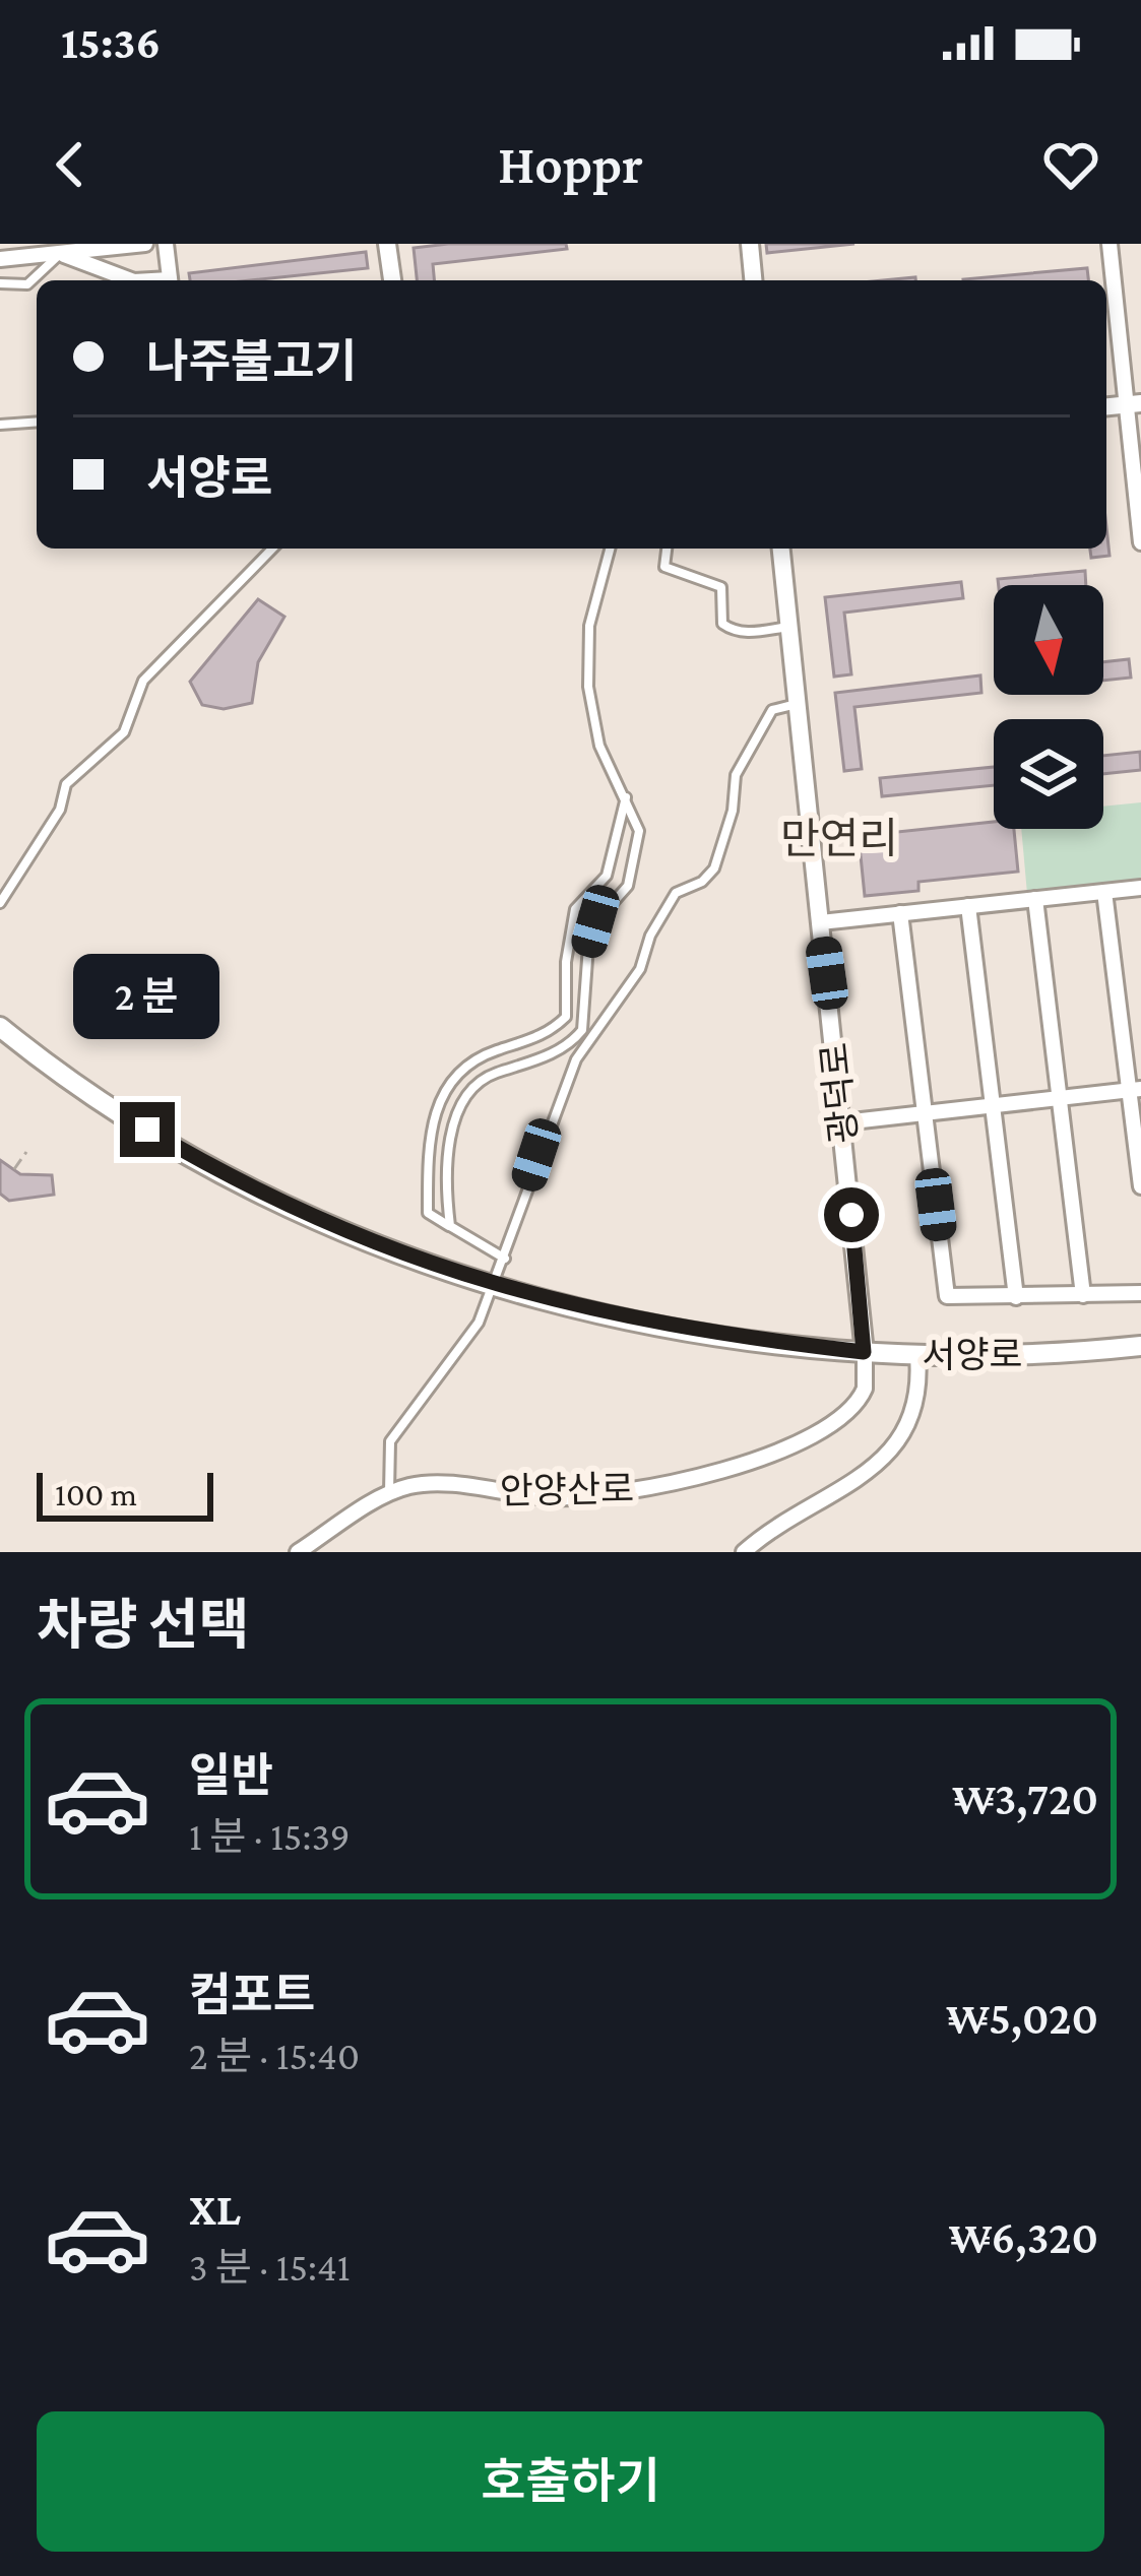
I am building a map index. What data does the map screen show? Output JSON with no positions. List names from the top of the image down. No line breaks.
{"streets":{"main road":["서양로"],"street":["광덕로","안양산로"]},"crossings":[["광덕로","서양로"],["광덕로","안양산로"],["서양로","안양산로"]],"districts":["만연리"],"scale_bar":"100 m","north":"bottom","page":{"status":"15:36","header":"Hoppr","banner":["나주불고기","서양로"],"bubble":"2 분","scale":"100 m","heading":"차량 선택","list":[{"name":"일반","note":"1 분 · 15:39","value":"₩3,720"},{"name":"컴포트","note":"2 분 · 15:40","value":"₩5,020"},{"name":"XL","note":"3 분 · 15:41","value":"₩6,320"}],"buttons":"호출하기"}}
